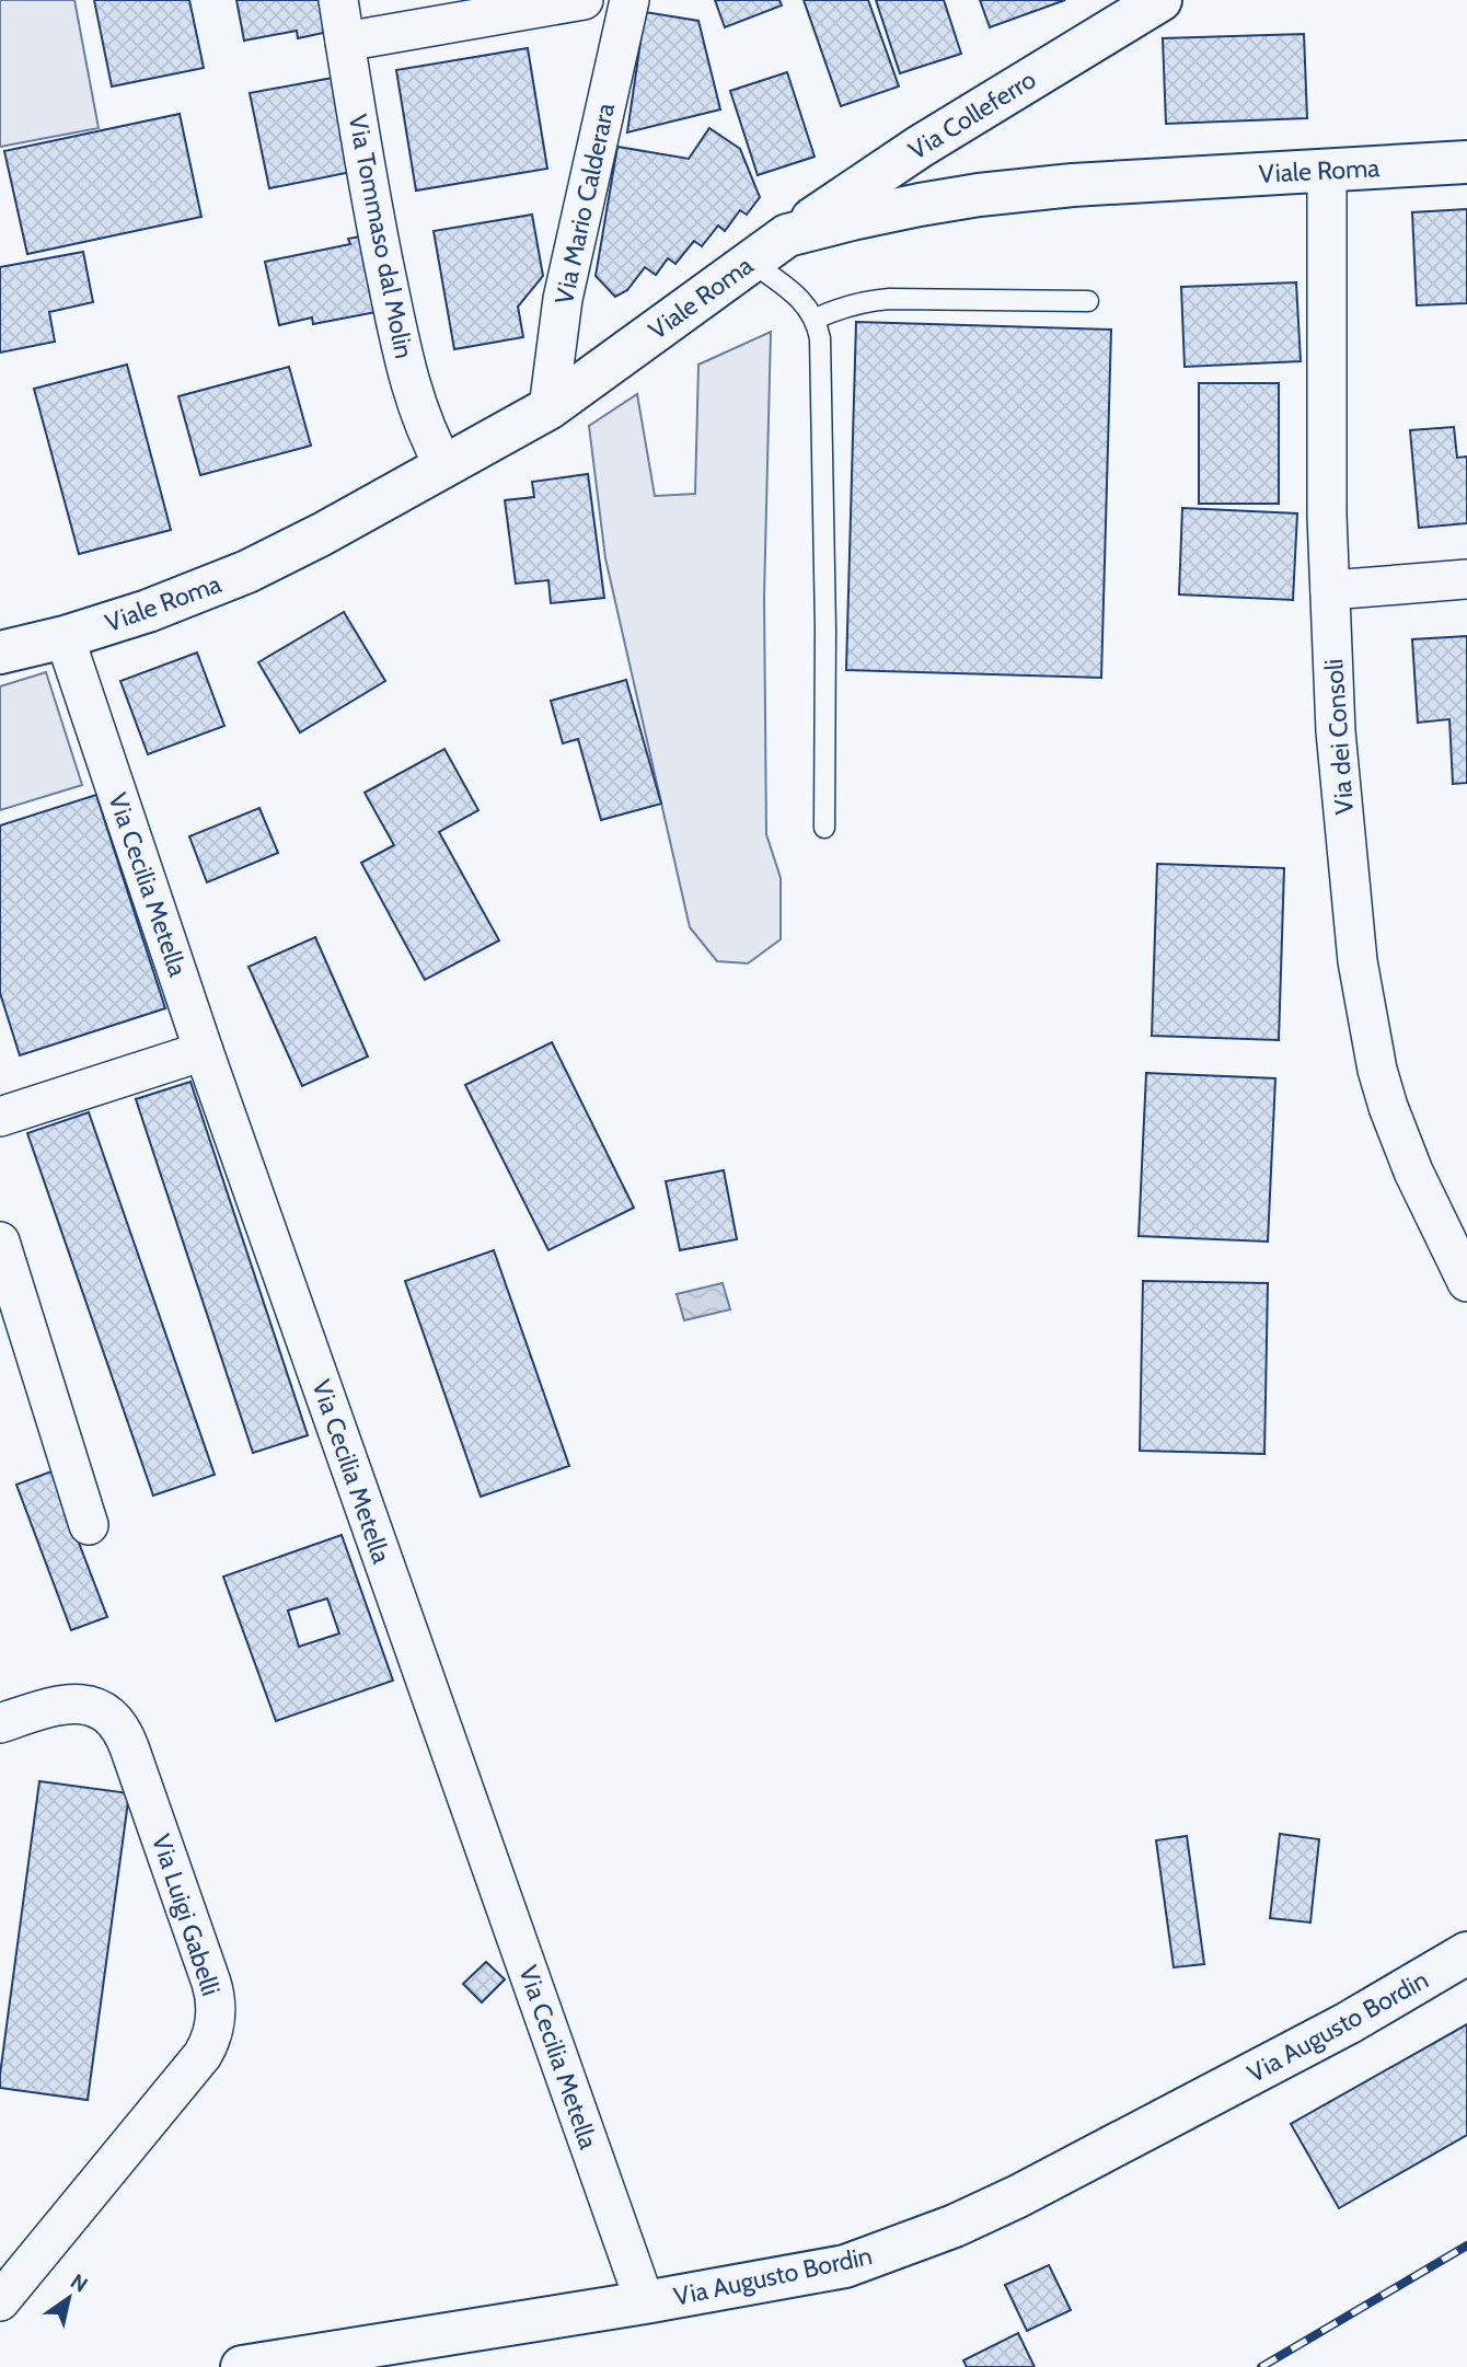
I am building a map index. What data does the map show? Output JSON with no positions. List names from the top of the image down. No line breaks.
{"streets":{"street":["Via Colleferro","Viale Roma","Via Mario Calderara","Via Tommaso dal Molin","Via dei Consoli","Via Cecilia Metella","Via Luigi Gabelli","Via Augusto Bordin"]},"crossings":[["Via Colleferro","Viale Roma"],["Viale Roma","Via Mario Calderara"],["Viale Roma","Via Tommaso dal Molin"],["Viale Roma","Via dei Consoli"],["Viale Roma","Via Cecilia Metella"],["Via Cecilia Metella","Via Augusto Bordin"]],"north":"top right"}
